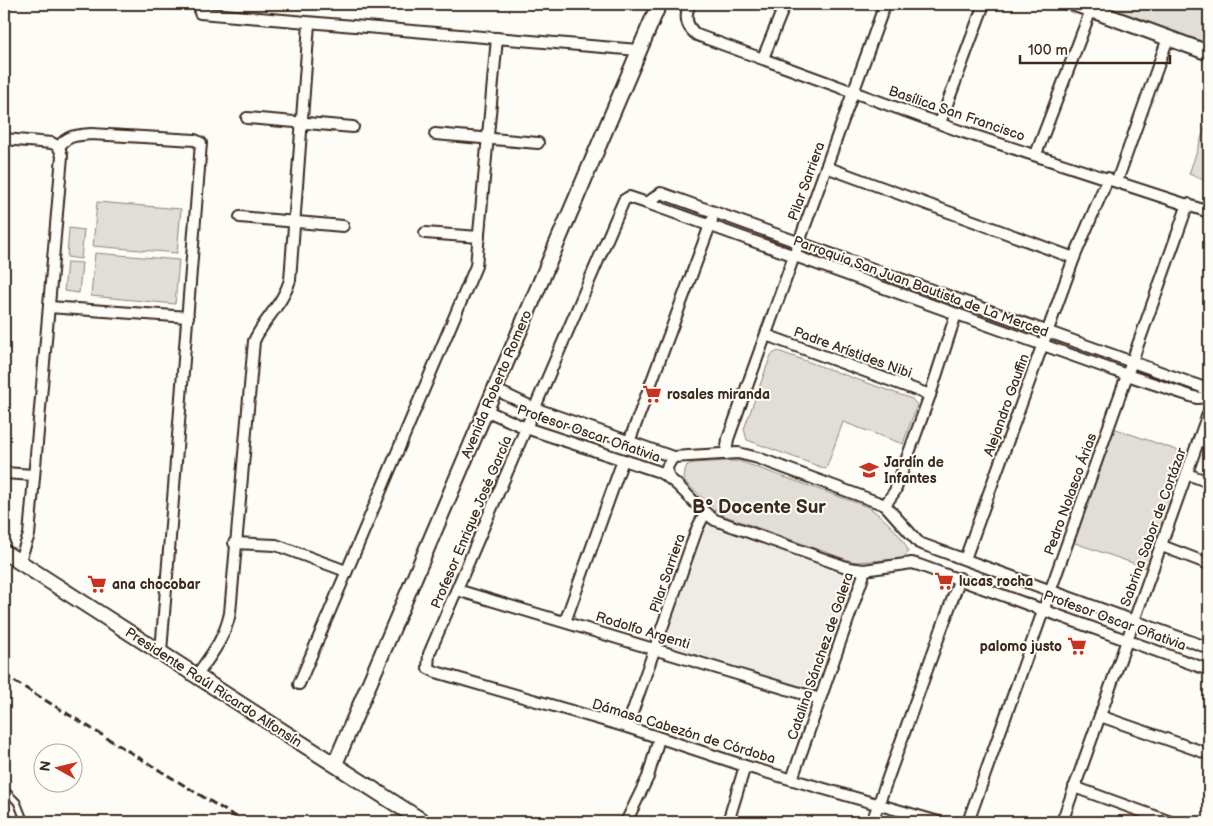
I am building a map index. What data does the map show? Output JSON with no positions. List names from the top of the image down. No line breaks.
{"streets":{"main road":["Avenida Roberto Romero","Presidente Raúl Ricardo Alfonsín"],"street":["Basílica San Francisco","Pilar Sarriera","Parroquia San Juan Bautista de La Merced","Padre Arístides Nibi","Alejandro Gauffin","Profesor Oscar Oñativia","Pedro Nolasco Árias","Profesor Enrique José García","Sabrina Sabor de Cortázar","Rodolfo Argenti","Catalina Sánchez de Galera","Dámasa Cabezón de Córdoba"]},"crossings":[["Basílica San Francisco","Pilar Sarriera"],["Basílica San Francisco","Alejandro Gauffin"],["Basílica San Francisco","Pedro Nolasco Árias"],["Pilar Sarriera","Parroquia San Juan Bautista de La Merced"],["Pilar Sarriera","Padre Arístides Nibi"],["Pilar Sarriera","Profesor Oscar Oñativia"],["Pilar Sarriera","Rodolfo Argenti"],["Pilar Sarriera","Dámasa Cabezón de Córdoba"],["Parroquia San Juan Bautista de La Merced","Alejandro Gauffin"],["Parroquia San Juan Bautista de La Merced","Pedro Nolasco Árias"],["Parroquia San Juan Bautista de La Merced","Profesor Enrique José García"],["Avenida Roberto Romero","Profesor Oscar Oñativia"],["Avenida Roberto Romero","Presidente Raúl Ricardo Alfonsín"],["Alejandro Gauffin","Profesor Oscar Oñativia"],["Profesor Oscar Oñativia","Pedro Nolasco Árias"],["Profesor Oscar Oñativia","Profesor Enrique José García"],["Profesor Oscar Oñativia","Sabrina Sabor de Cortázar"],["Profesor Oscar Oñativia","Catalina Sánchez de Galera"],["Profesor Enrique José García","Rodolfo Argenti"],["Profesor Enrique José García","Dámasa Cabezón de Córdoba"],["Rodolfo Argenti","Catalina Sánchez de Galera"],["Catalina Sánchez de Galera","Dámasa Cabezón de Córdoba"]],"districts":["Bº Docente Sur"],"places":{"supermarket":["rosales miranda","lucas rocha","ana chocobar","palomo justo"],"school or university":["Jardín de Infantes"]},"scale_bar":"100 m","north":"left"}
